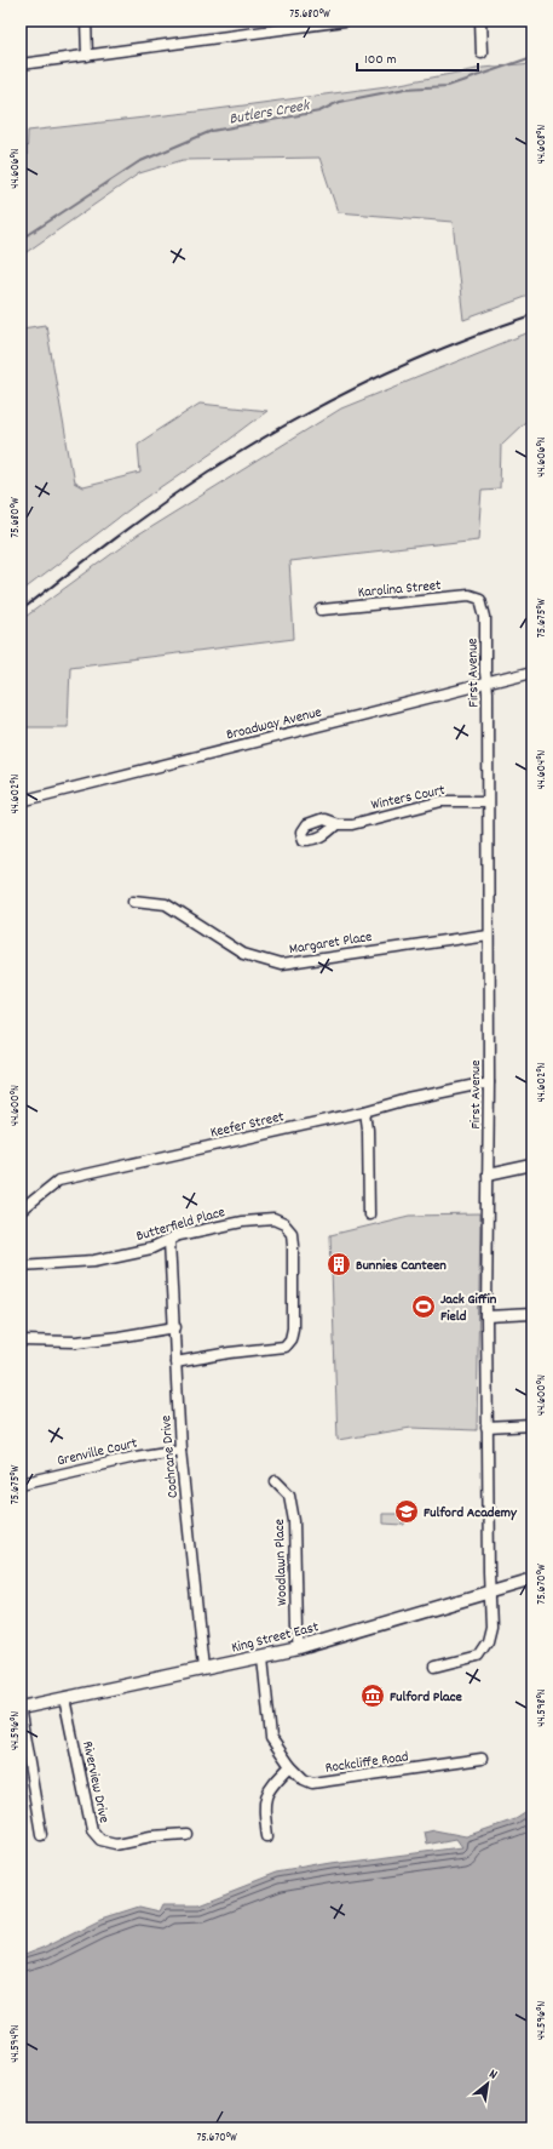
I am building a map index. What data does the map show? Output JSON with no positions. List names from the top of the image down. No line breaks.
{"streets":{"main road":["King Street East"],"street":["Karolina Street","First Avenue","Broadway Avenue","Winters Court","Margaret Place","Keefer Street","Butterfield Place","Grenville Court","Cochrane Drive","Woodlawn Place","Rockcliffe Road","Riverview Drive"]},"crossings":[["Karolina Street","First Avenue"],["First Avenue","Broadway Avenue"],["First Avenue","Winters Court"],["First Avenue","Margaret Place"],["First Avenue","Keefer Street"],["First Avenue","King Street East"],["Butterfield Place","Cochrane Drive"],["Grenville Court","Cochrane Drive"],["Cochrane Drive","King Street East"],["Woodlawn Place","King Street East"],["King Street East","Rockcliffe Road"],["King Street East","Riverview Drive"]],"water":["Butlers Creek"],"places":{"building":["Bunnies Canteen"],"sports":["Jack Giffin Field"],"school or university":["Fulford Academy"],"museum":["Fulford Place"]},"scale_bar":"100 m","north":"top right","coordinates":["75.680°W","44.608°N","44.606°N","75.675°W","44.604°N","44.602°N","44.600°N","75.670°W","44.598°N","44.596°N","44.594°N"]}
